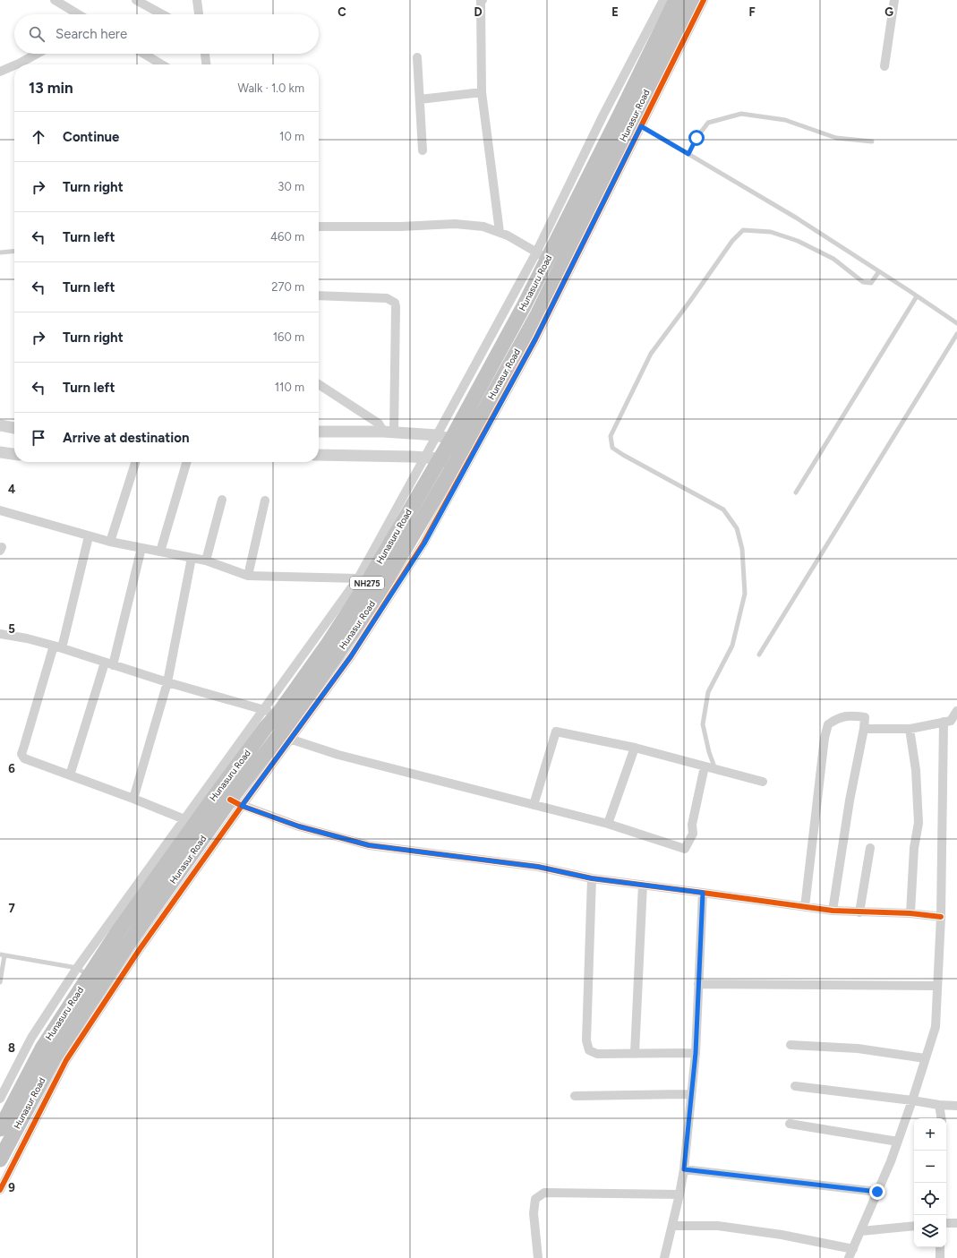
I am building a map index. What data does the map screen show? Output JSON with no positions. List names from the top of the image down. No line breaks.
{"streets":{"highway":["Hunasur Road","Hunasuru Road","NH275"]},"page":{"search":"Search here","heading":["13 min","Walk · 1.0 km"],"list":[["Continue","10 m"],["Turn right","30 m"],["Turn left","460 m"],["Turn left","270 m"],["Turn right","160 m"],["Turn left","110 m"],"Arrive at destination"],"map_buttons":["+","−"]},"grid":{"columns":["C","D","E","F","G"],"rows":["4","5","6","7","8","9"]}}
